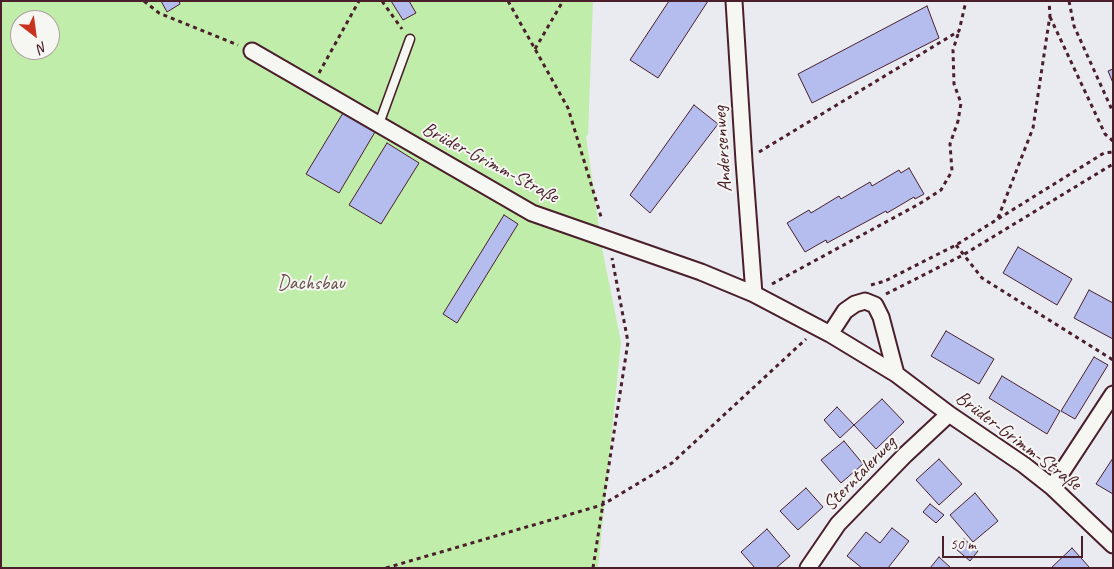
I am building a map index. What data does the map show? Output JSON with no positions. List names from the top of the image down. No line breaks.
{"streets":{"street":["Andersenweg","Brüder-Grimm-Straße","Sterntalerweg"]},"crossings":[["Andersenweg","Brüder-Grimm-Straße"],["Brüder-Grimm-Straße","Sterntalerweg"]],"parks":["Dachsbau"],"scale_bar":"50 m","north":"bottom right"}
